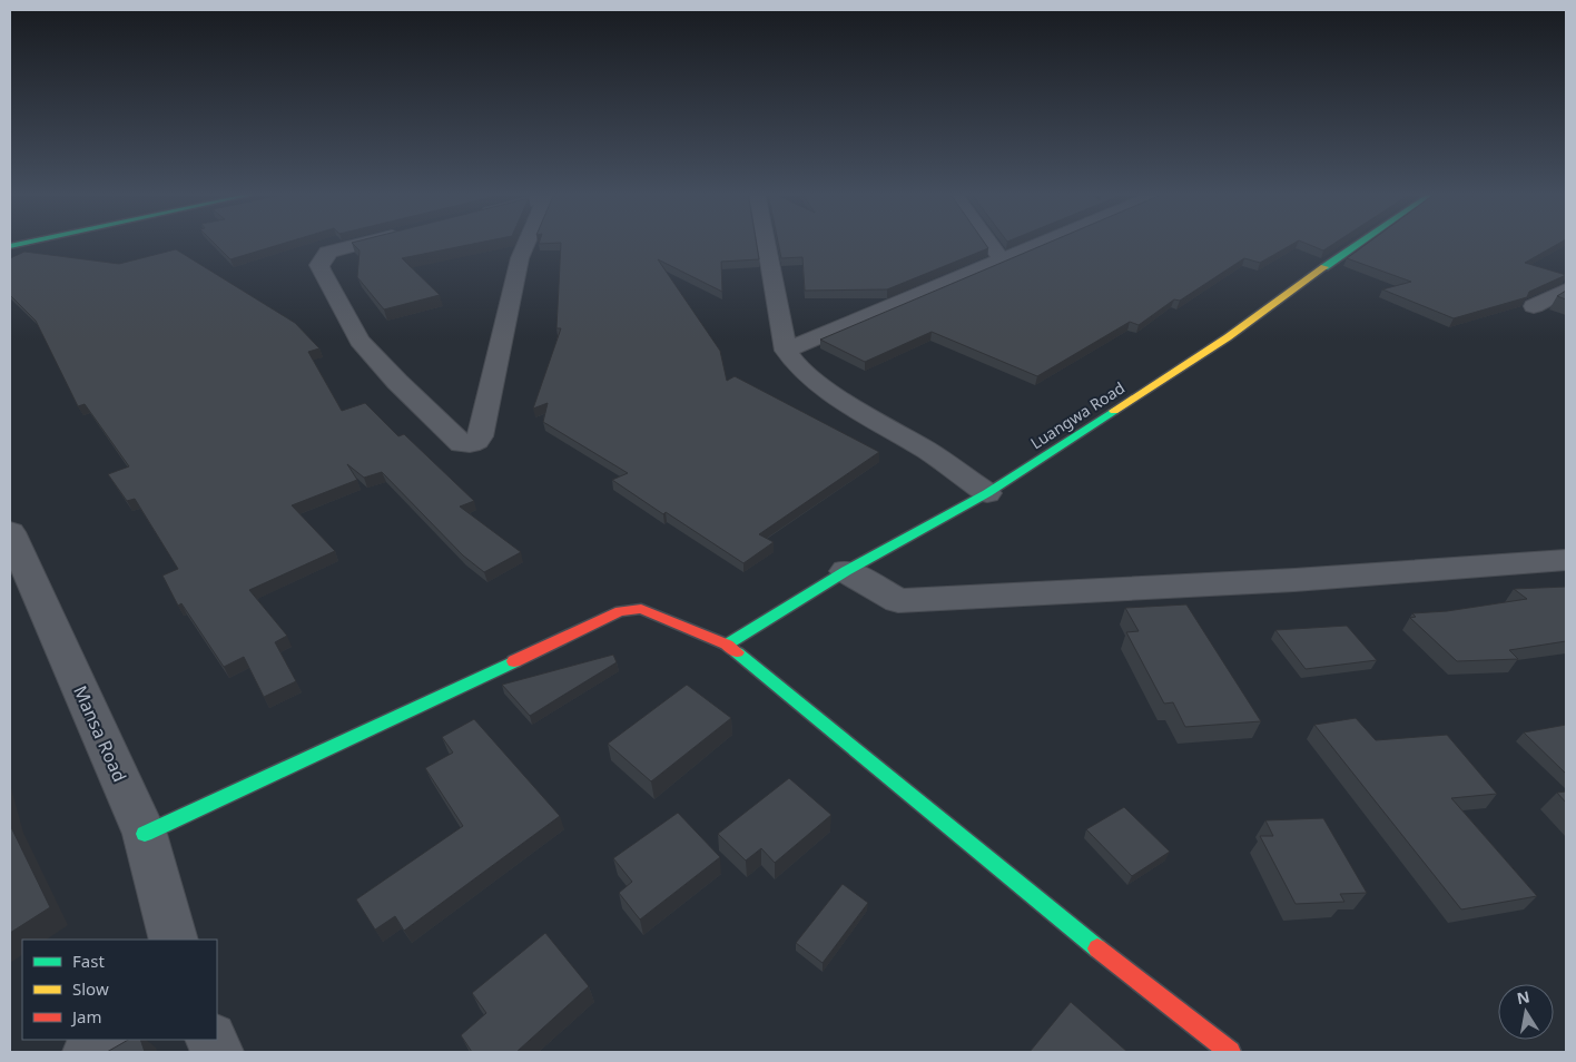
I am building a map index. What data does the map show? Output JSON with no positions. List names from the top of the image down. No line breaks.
{"streets":{"street":["Luangwa Road","Mansa Road"]},"legend":["Fast","Slow","Jam"],"north":"top"}
